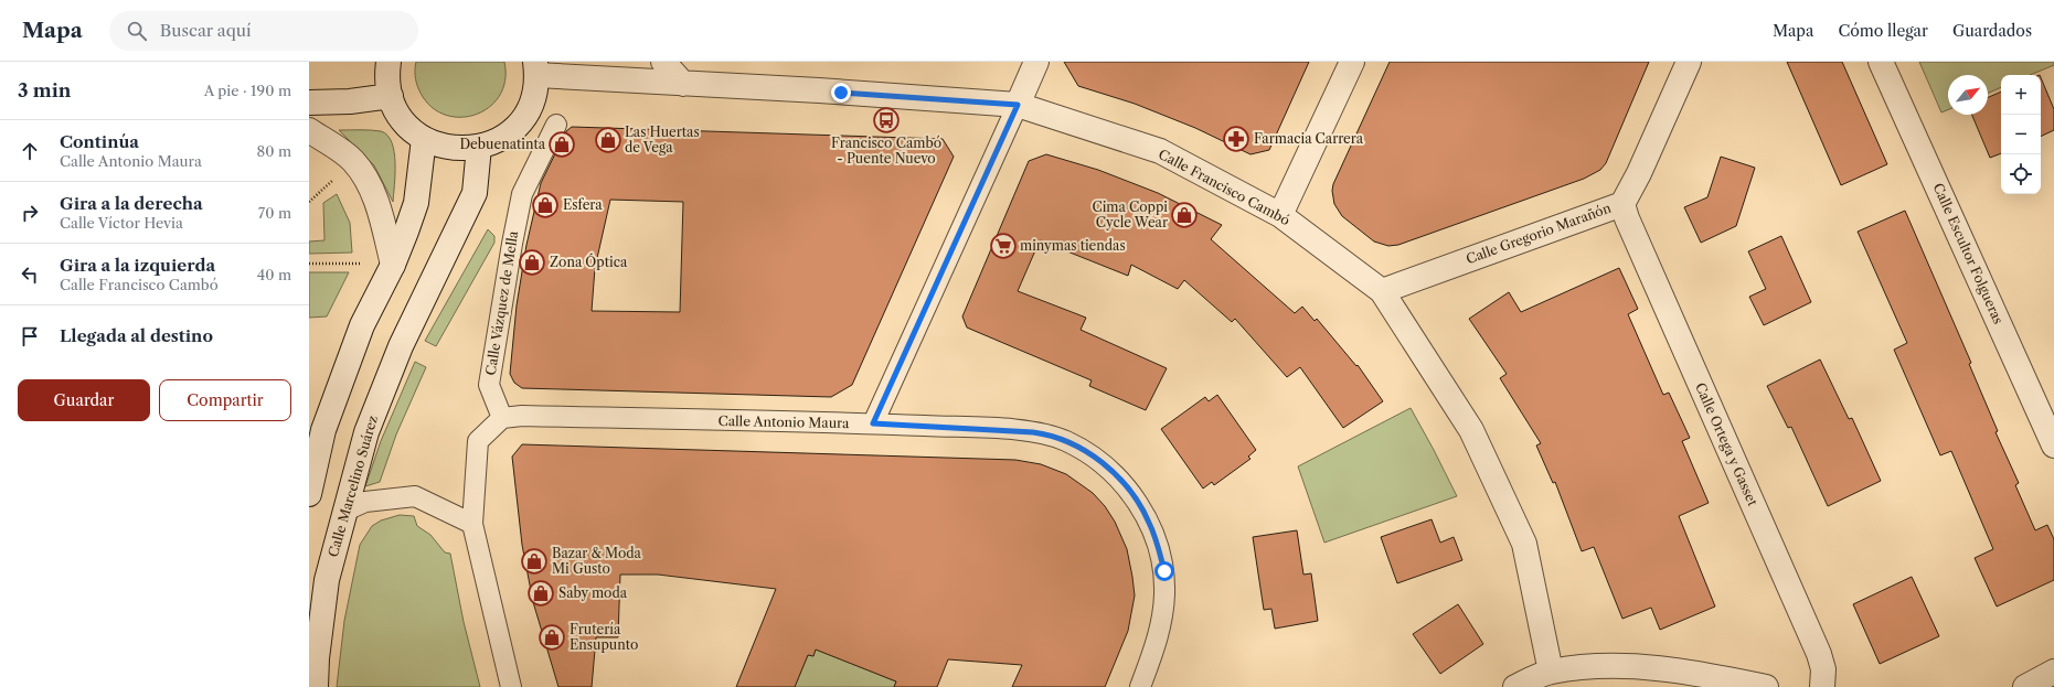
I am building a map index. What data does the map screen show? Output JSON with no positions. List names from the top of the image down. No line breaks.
{"streets":{"street":["Calle Francisco Cambó","Calle Gregorio Marañón","Calle Escultor Folgueras","Calle Vázquez de Mella","Calle Antonio Maura","Calle Ortega y Gasset","Calle Marcelino Suárez"]},"crossings":[["Calle Francisco Cambó","Calle Gregorio Marañón"],["Calle Gregorio Marañón","Calle Ortega y Gasset"],["Calle Vázquez de Mella","Calle Antonio Maura"]],"places":{"bus stop":["Francisco Cambó - Puente Nuevo"],"pharmacy":["Farmacia Carrera"],"shop":["Las Huertas de Vega","Debuenatinta","Esfera","Cima Coppi Cycle Wear","Zona Óptica","Bazar & Moda Mi Gusto","Saby moda","Frutería Ensupunto"],"supermarket":["minymas tiendas"]},"north":"top right","page":{"header":"Mapa","search":"Buscar aquí","nav":["Mapa","Cómo llegar","Guardados"],"heading":["3 min","A pie · 190 m"],"map_buttons":["+","−"],"list":[["Continúa","Calle Antonio Maura","80 m"],["Gira a la derecha","Calle Víctor Hevia","70 m"],["Gira a la izquierda","Calle Francisco Cambó","40 m"],"Llegada al destino"],"buttons":["Guardar","Compartir"]}}
